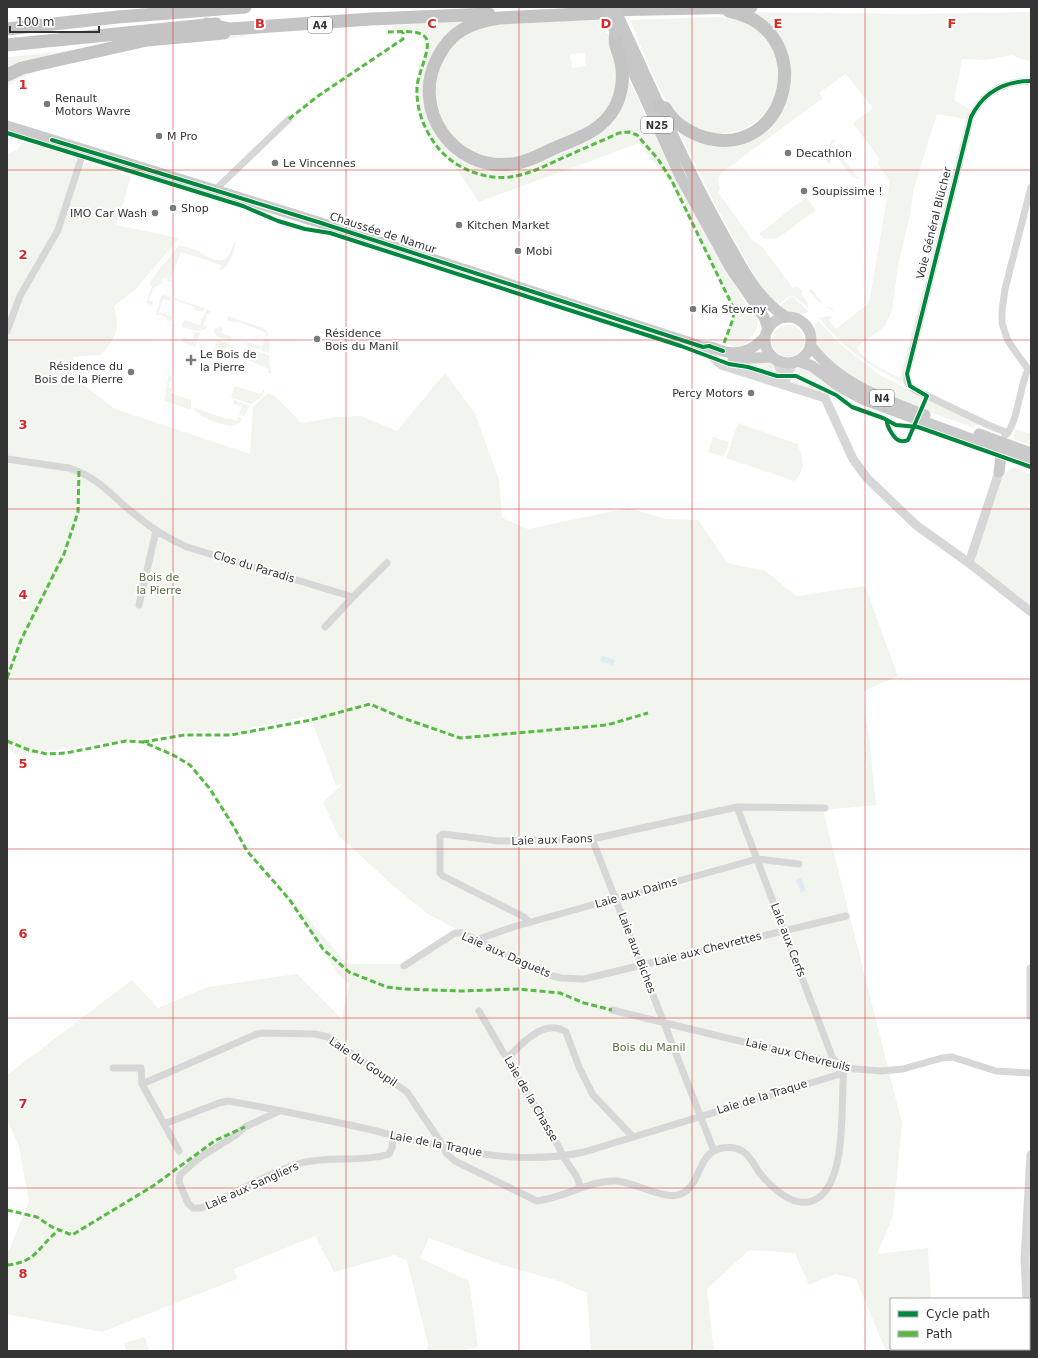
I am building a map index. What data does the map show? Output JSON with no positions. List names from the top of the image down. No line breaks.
{"streets":{"highway":["A4","N25"],"main road":["Chaussée de Namur","N4"],"street":["Voie Général Blücher","Clos du Paradis","Laie aux Faons","Laie aux Daims","Laie aux Cerfs","Laie aux Chevrettes","Laie aux Biches","Laie aux Daguets","Laie aux Chevreuils","Laie du Goupil","Laie de la Traque","Laie de la Chasse","Laie aux Sangliers"]},"crossings":[["N25","Chaussée de Namur"],["Laie aux Faons","Laie aux Daims"],["Laie aux Faons","Laie aux Cerfs"],["Laie aux Faons","Laie aux Biches"],["Laie aux Daims","Laie aux Cerfs"],["Laie aux Daims","Laie aux Biches"],["Laie aux Daims","Laie aux Daguets"],["Laie aux Cerfs","Laie aux Chevrettes"],["Laie aux Cerfs","Laie aux Chevreuils"],["Laie aux Cerfs","Laie de la Traque"],["Laie aux Chevrettes","Laie aux Biches"],["Laie aux Chevrettes","Laie aux Daguets"],["Laie aux Biches","Laie aux Chevreuils"],["Laie aux Biches","Laie du Goupil"],["Laie aux Biches","Laie de la Traque"],["Laie aux Chevreuils","Laie de la Traque"],["Laie du Goupil","Laie de la Traque"],["Laie du Goupil","Laie de la Chasse"],["Laie de la Traque","Laie de la Chasse"],["Laie de la Traque","Laie aux Sangliers"]],"parks":["Bois de la Pierre","Bois du Manil"],"places":{"other":["Renault Motors Wavre","M Pro","Decathlon","Le Vincennes","Soupissime !","Shop","IMO Car Wash","Kitchen Market","Mobi","Kia Steveny","Résidence Bois du Manil","Résidence du Bois de la Pierre","Percy Motors"],"health":["Le Bois de la Pierre"]},"legend":["Cycle path","Path"],"scale_bar":"100 m","grid":{"columns":["B","C","D","E","F"],"rows":["1","2","3","4","5","6","7","8"]}}
